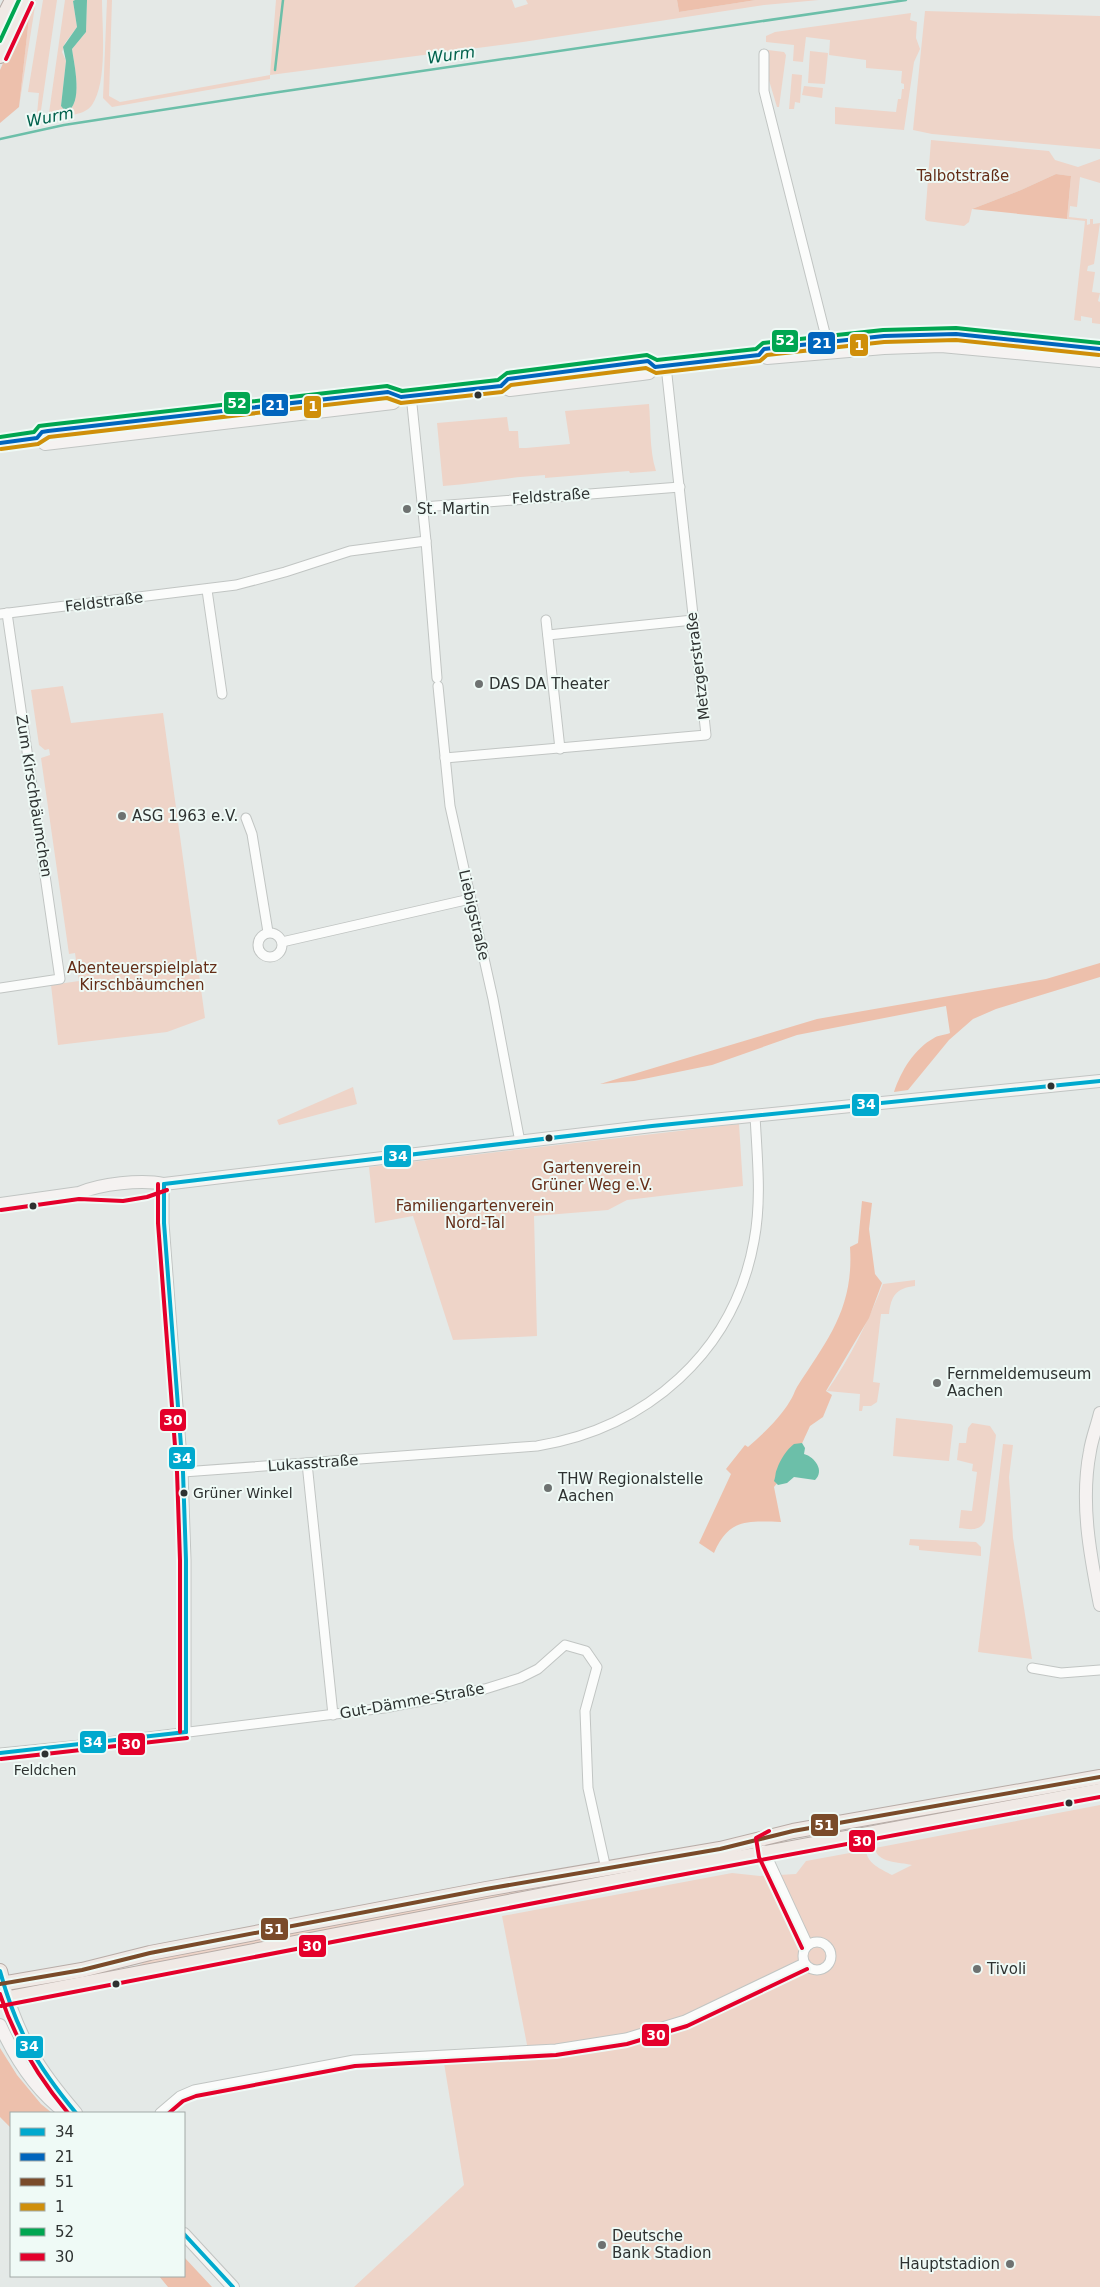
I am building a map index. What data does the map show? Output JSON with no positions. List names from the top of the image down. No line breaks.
{"streets":{"street":["Feldstraße","Metzgerstraße","Zum Kirschbäumchen","Liebigstraße","Lukasstraße","Gut-Dämme-Straße"]},"crossings":[["Feldstraße","Metzgerstraße"],["Feldstraße","Zum Kirschbäumchen"],["Feldstraße","Liebigstraße"],["Metzgerstraße","Liebigstraße"]],"water":["Wurm"],"parks":["Talbotstraße","Abenteuerspielplatz Kirschbäumchen","Gartenverein Grüner Weg e.V.","Familiengartenverein Nord-Tal"],"places":["St. Martin","DAS DA Theater","ASG 1963 e.V.","Fernmeldemuseum Aachen","THW Regionalstelle Aachen","Grüner Winkel","Feldchen","Tivoli","Deutsche Bank Stadion","Hauptstadion"],"lines":["transit line 52","transit line 30","transit line 21","transit line 1","transit line 34","transit line 51"],"legend":["34","21","51","1","52","30"]}
